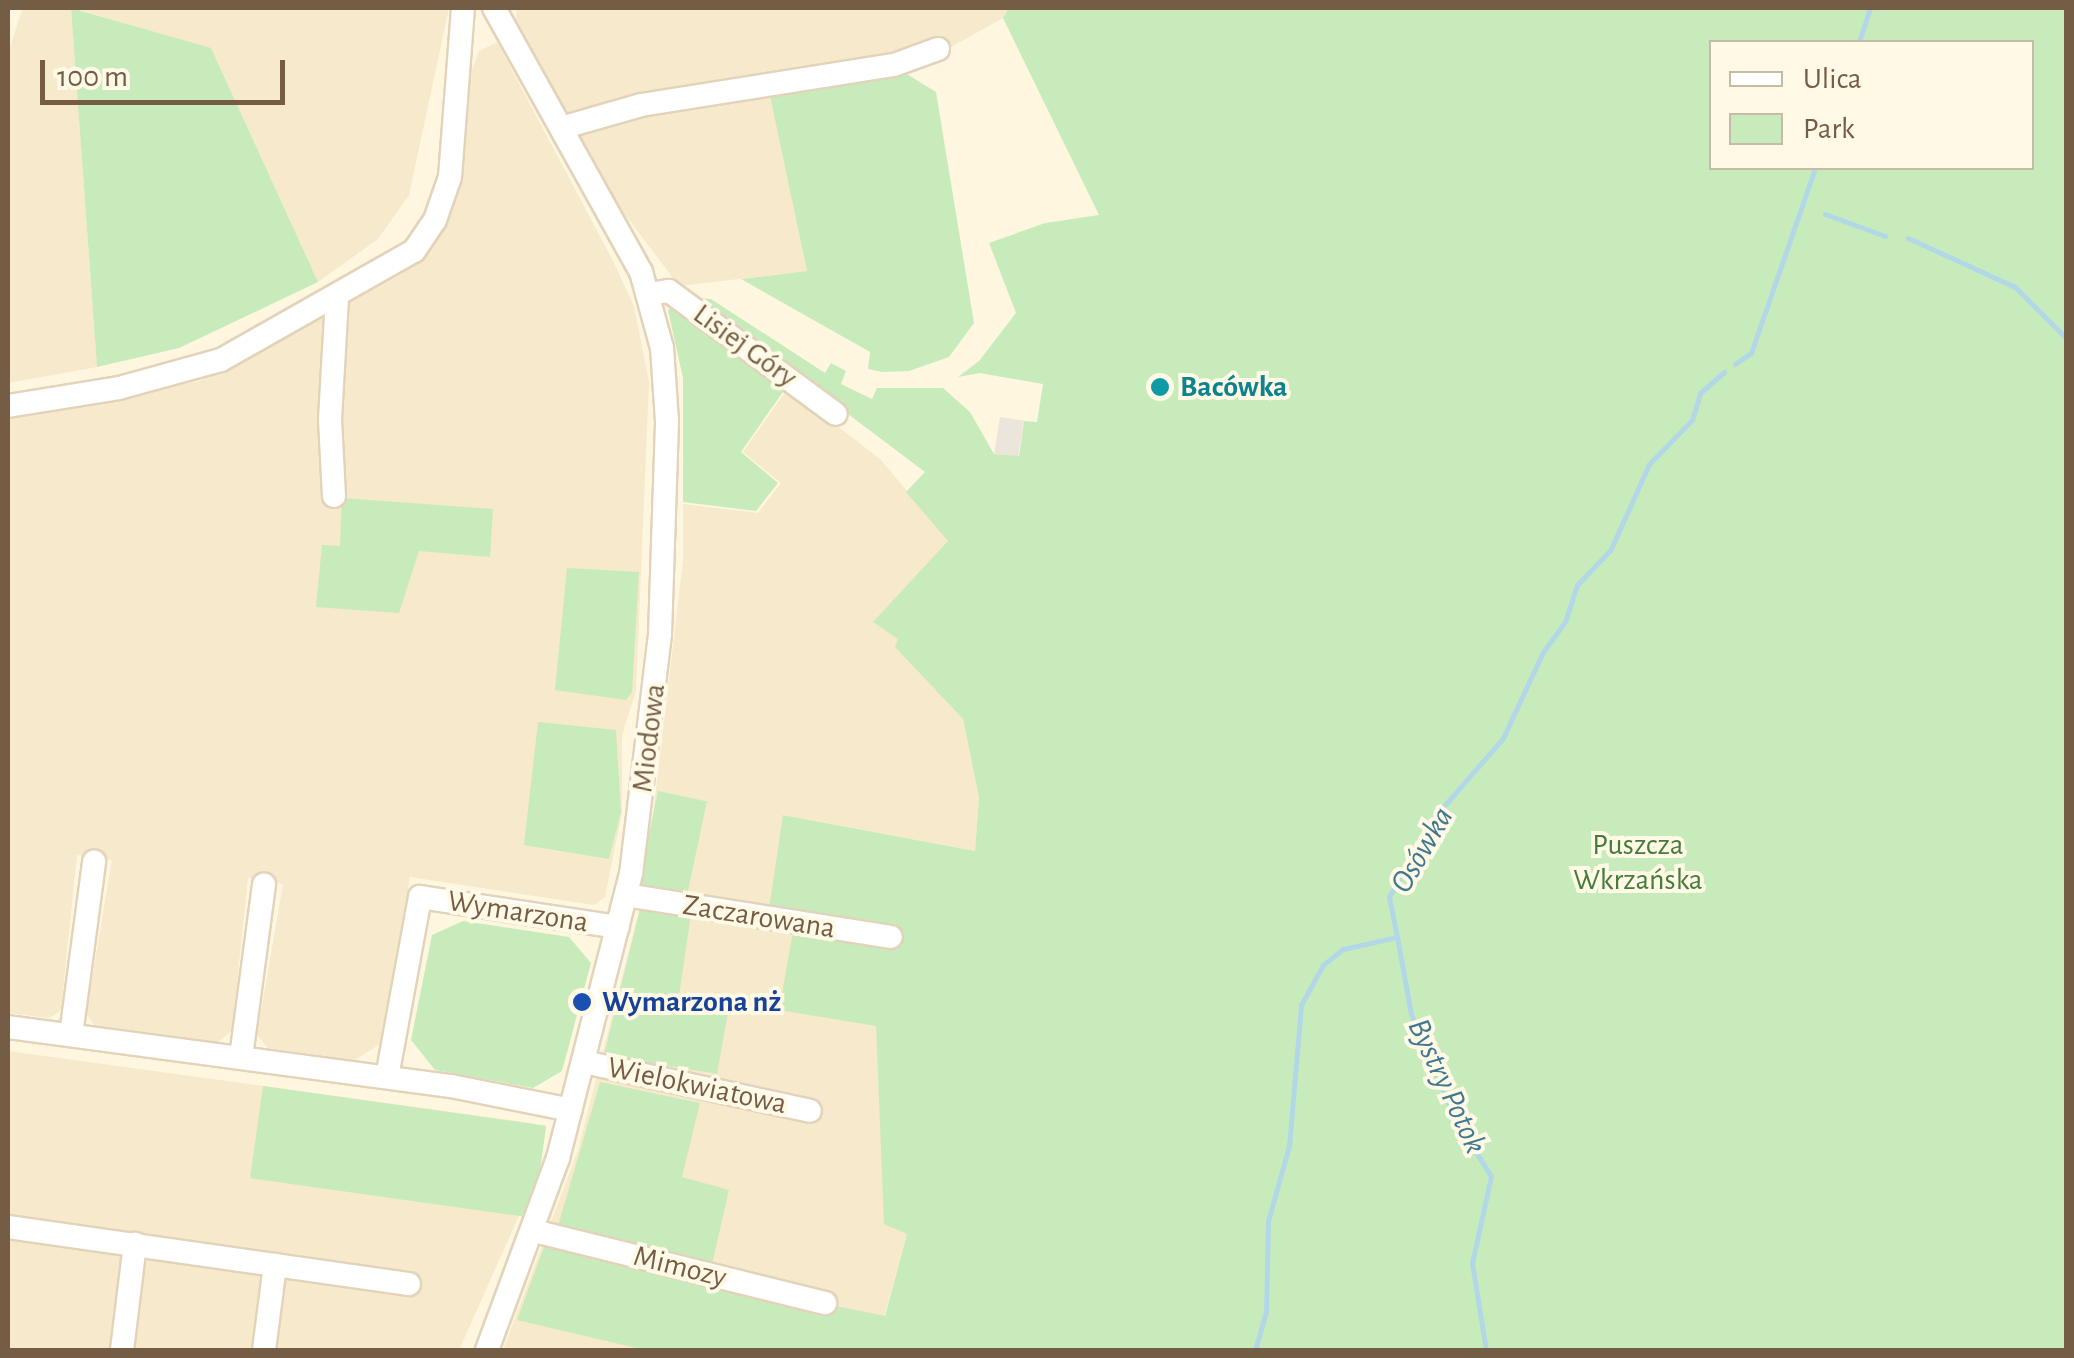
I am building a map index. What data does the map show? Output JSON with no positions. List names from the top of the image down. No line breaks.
{"streets":{"street":["Lisiej Góry","Miodowa","Wymarzona","Zaczarowana","Wielokwiatowa","Mimozy"]},"crossings":[["Lisiej Góry","Miodowa"],["Miodowa","Wymarzona"],["Miodowa","Zaczarowana"],["Miodowa","Wielokwiatowa"],["Miodowa","Mimozy"]],"water":["Osówka","Bystry Potok"],"parks":["Puszcza Wkrzańska"],"places":["Bacówka","Wymarzona nż"],"legend":["Ulica","Park"],"scale_bar":"100 m"}
